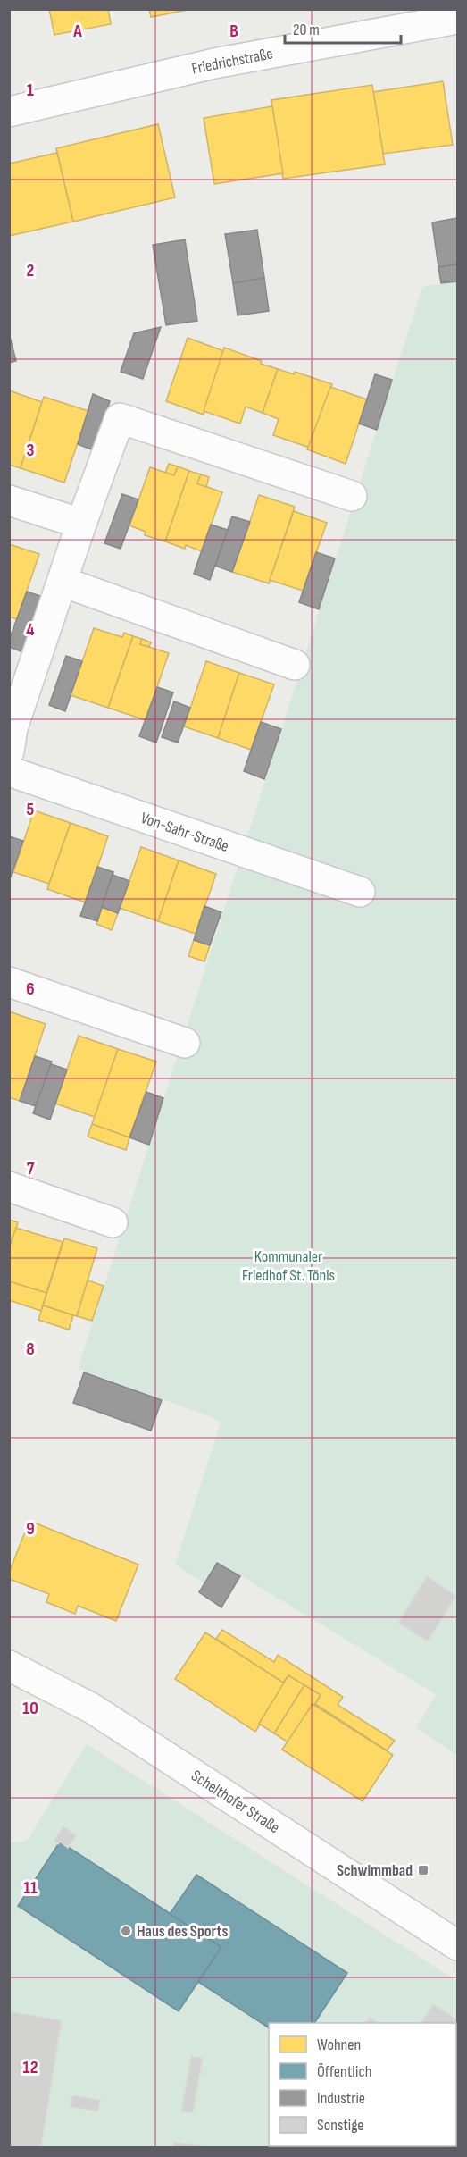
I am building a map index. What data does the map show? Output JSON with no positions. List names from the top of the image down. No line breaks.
{"streets":{"street":["Friedrichstraße","Von-Sahr-Straße","Schelthofer Straße"]},"parks":["Kommunaler Friedhof St. Tönis"],"places":{"transit":["Schwimmbad"],"other":["Haus des Sports"]},"legend":["Wohnen","Öffentlich","Industrie","Sonstige"],"scale_bar":"20 m","grid":{"columns":["A","B"],"rows":["1","2","3","4","5","6","7","8","9","10","11","12"]}}
